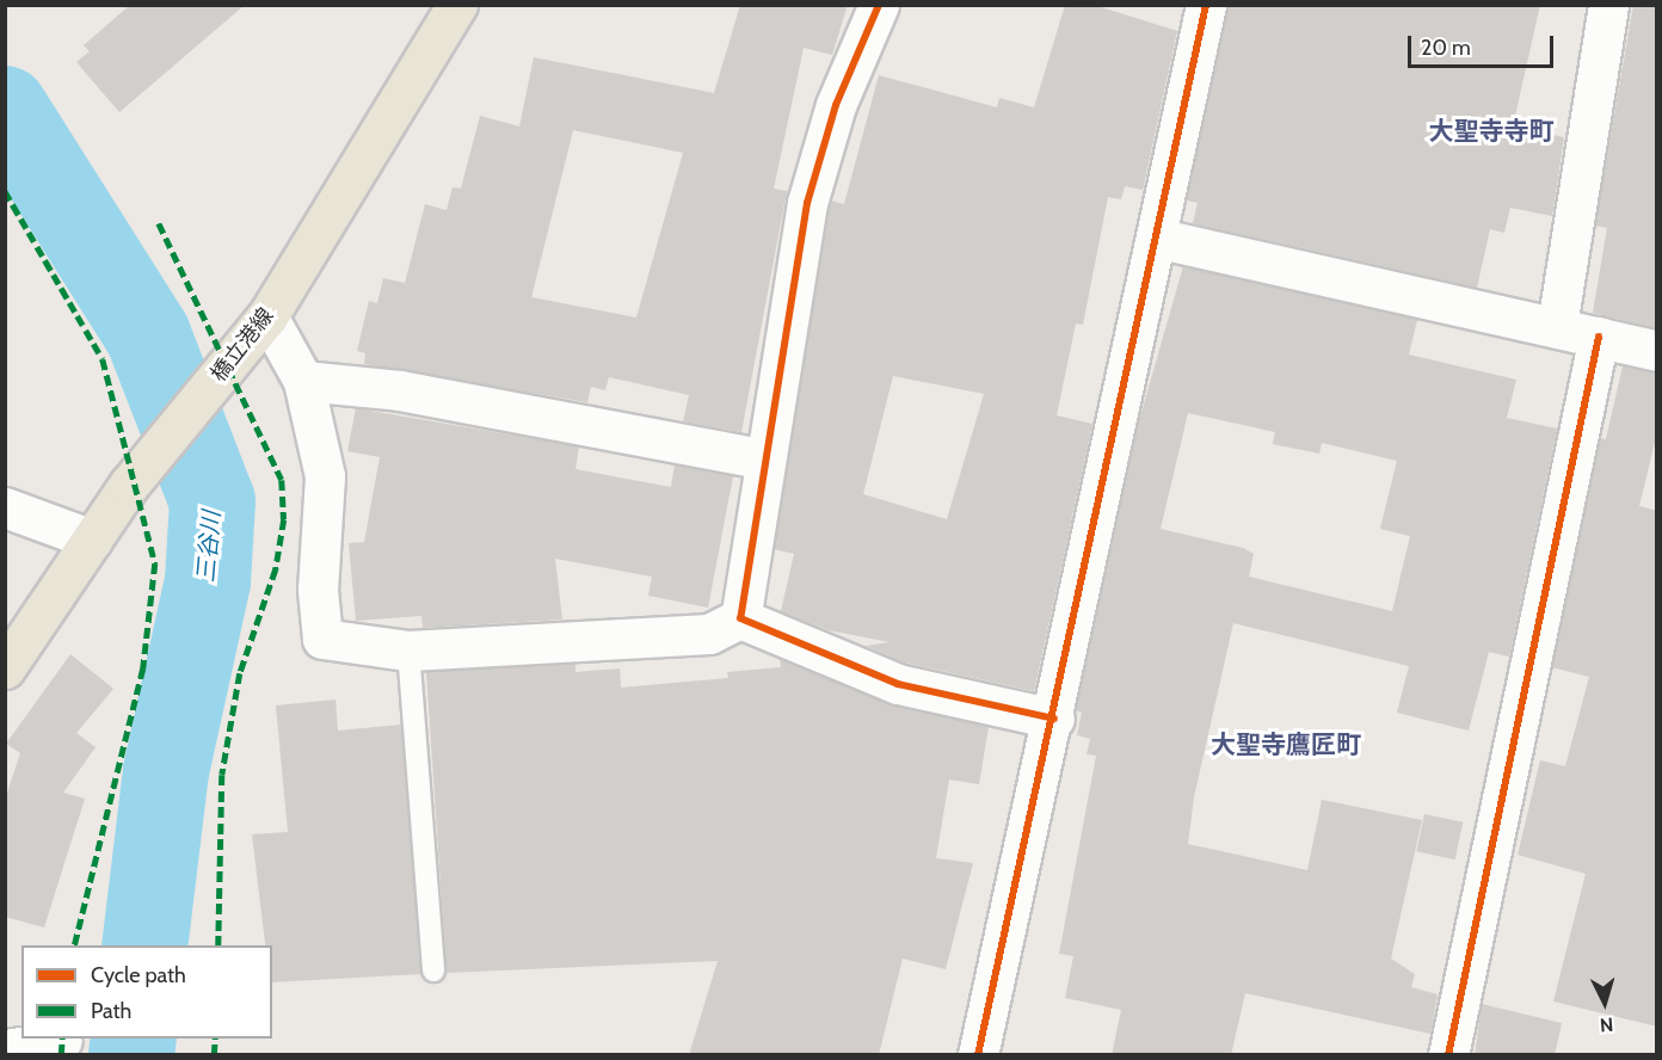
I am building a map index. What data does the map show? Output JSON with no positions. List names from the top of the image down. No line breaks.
{"streets":{"main road":["橋立港線"]},"districts":["大聖寺寺町","大聖寺鷹匠町"],"water":["三谷川"],"legend":["Cycle path","Path"],"scale_bar":"20 m","north":"bottom"}
